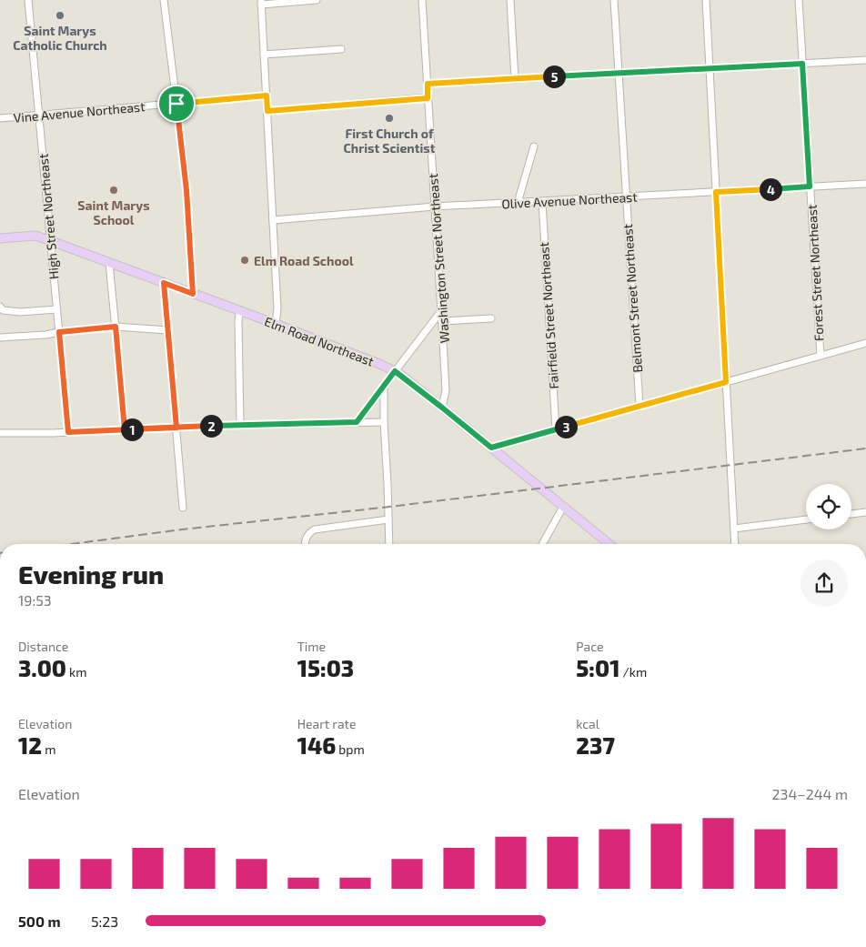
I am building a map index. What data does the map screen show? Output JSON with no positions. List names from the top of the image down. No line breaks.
{"streets":{"main road":["Elm Road Northeast"],"street":["Vine Avenue Northeast","Olive Avenue Northeast","High Street Northeast","Washington Street Northeast","Forest Street Northeast","Belmont Street Northeast","Fairfield Street Northeast"]},"crossings":[["Vine Avenue Northeast","High Street Northeast"],["Olive Avenue Northeast","Washington Street Northeast"],["Olive Avenue Northeast","Forest Street Northeast"],["Olive Avenue Northeast","Belmont Street Northeast"],["Olive Avenue Northeast","Fairfield Street Northeast"],["High Street Northeast","Elm Road Northeast"],["Washington Street Northeast","Elm Road Northeast"]],"places":["Saint Marys Catholic Church","First Church of Christ Scientist","Saint Marys School","Elm Road School"],"page":{"pins":["5","4","2","3","1"],"heading":["Evening run","19:53"],"stats":[["Distance","3.00 km"],["Time","15:03"],["Pace","5:01 /km"],["Elevation","12 m"],["Heart rate","146 bpm"],["kcal","237"]],"chart":["Elevation","234–244 m"],"list":[{"name":"500 m","note":"5:23"}]}}
